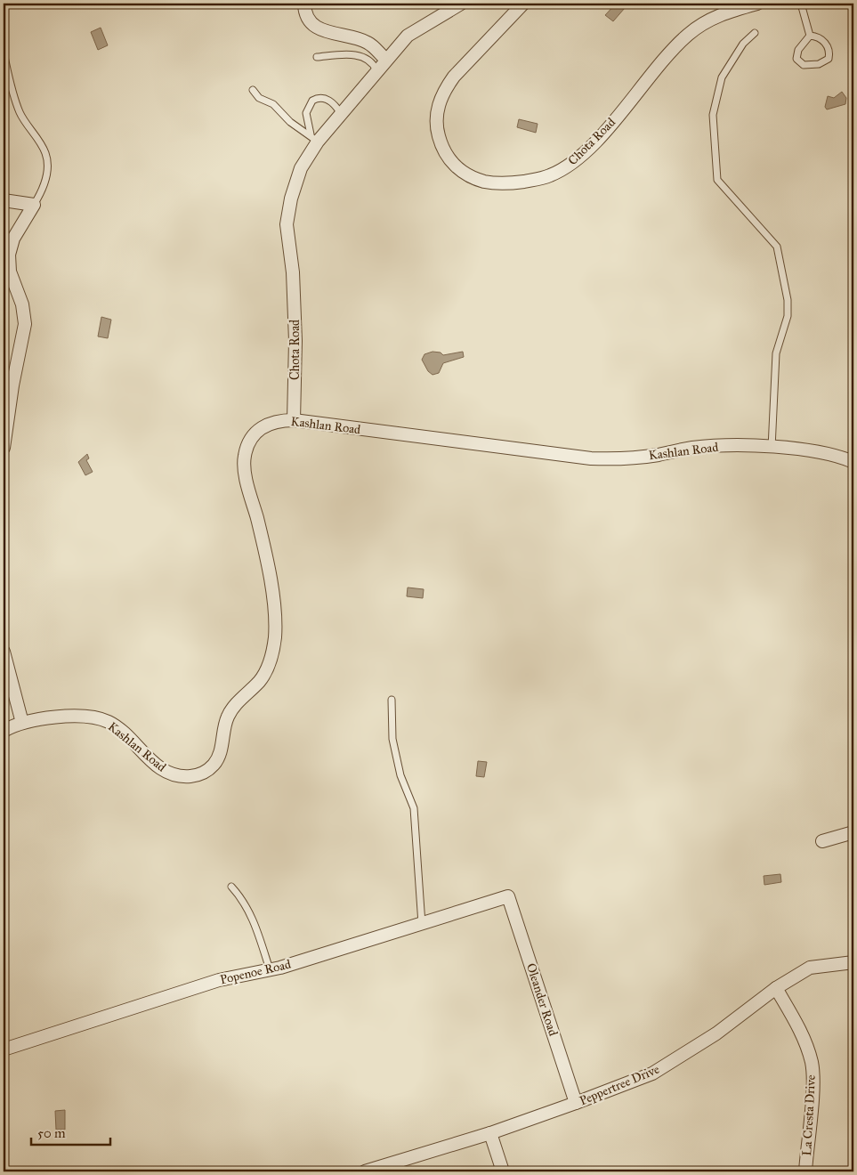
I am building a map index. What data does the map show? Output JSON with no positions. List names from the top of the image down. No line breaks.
{"streets":{"street":["Chota Road","Kashlan Road","Popenoe Road","Oleander Road","Peppertree Drive","La Cresta Drive"]},"crossings":[["Chota Road","Kashlan Road"],["Popenoe Road","Oleander Road"],["Oleander Road","Peppertree Drive"],["Peppertree Drive","La Cresta Drive"]],"scale_bar":"50 m"}
